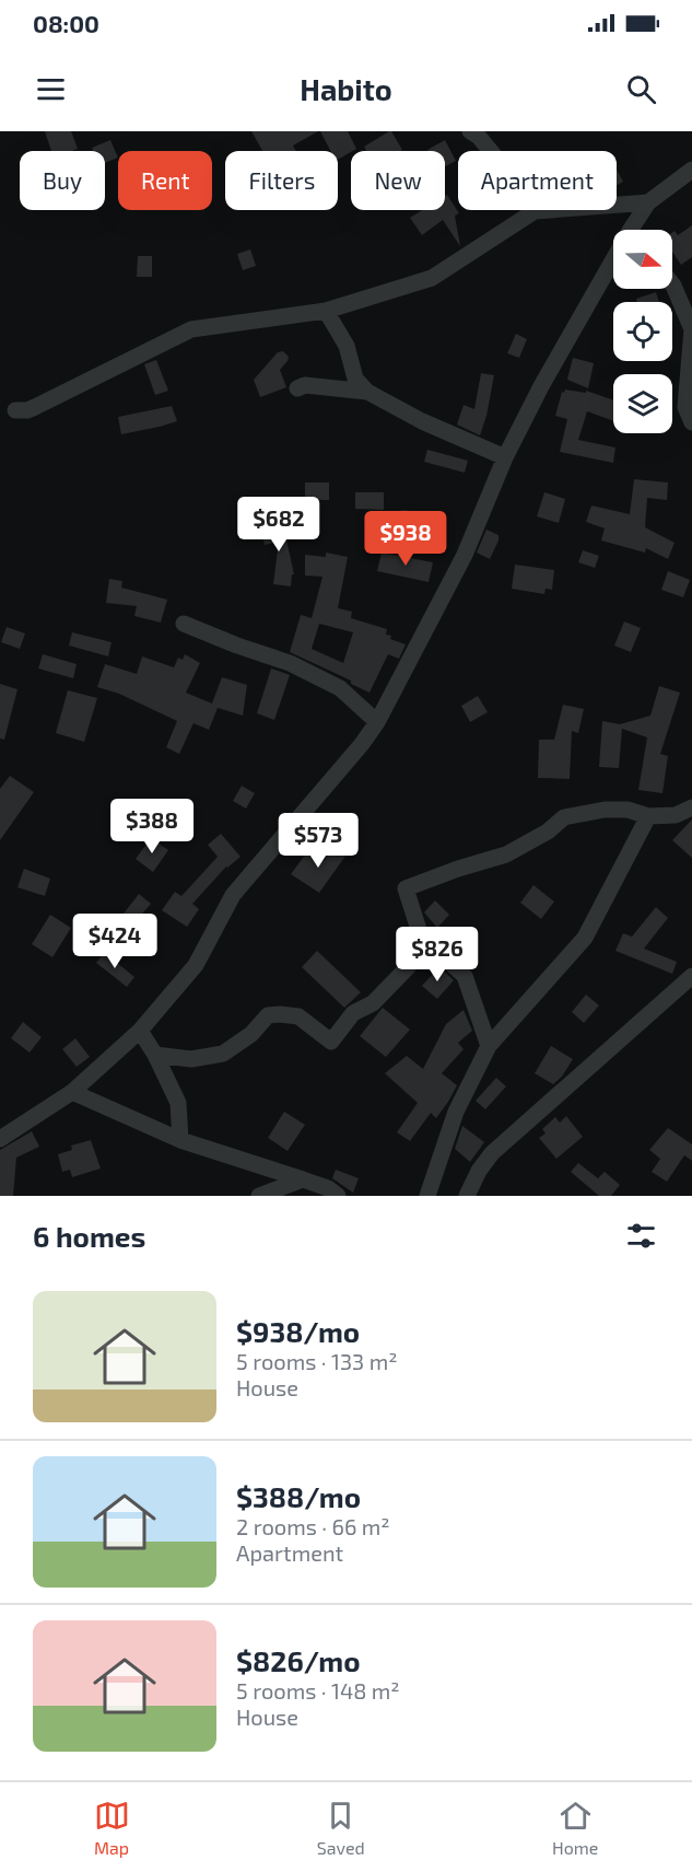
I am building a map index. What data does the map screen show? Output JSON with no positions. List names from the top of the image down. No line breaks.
{"north":"right","page":{"status":"08:00","header":"Habito","chip":["Buy","Rent","Filters","New","Apartment"],"price":["$682","$938","$388","$573","$424","$826"],"heading":"6 homes","list":[{"name":"$938/mo","note":"5 rooms · 133 m² · House"},{"name":"$388/mo","note":"2 rooms · 66 m² · Apartment"},{"name":"$826/mo","note":"5 rooms · 148 m² · House"}],"tabs":["Map","Saved","Home"]}}
